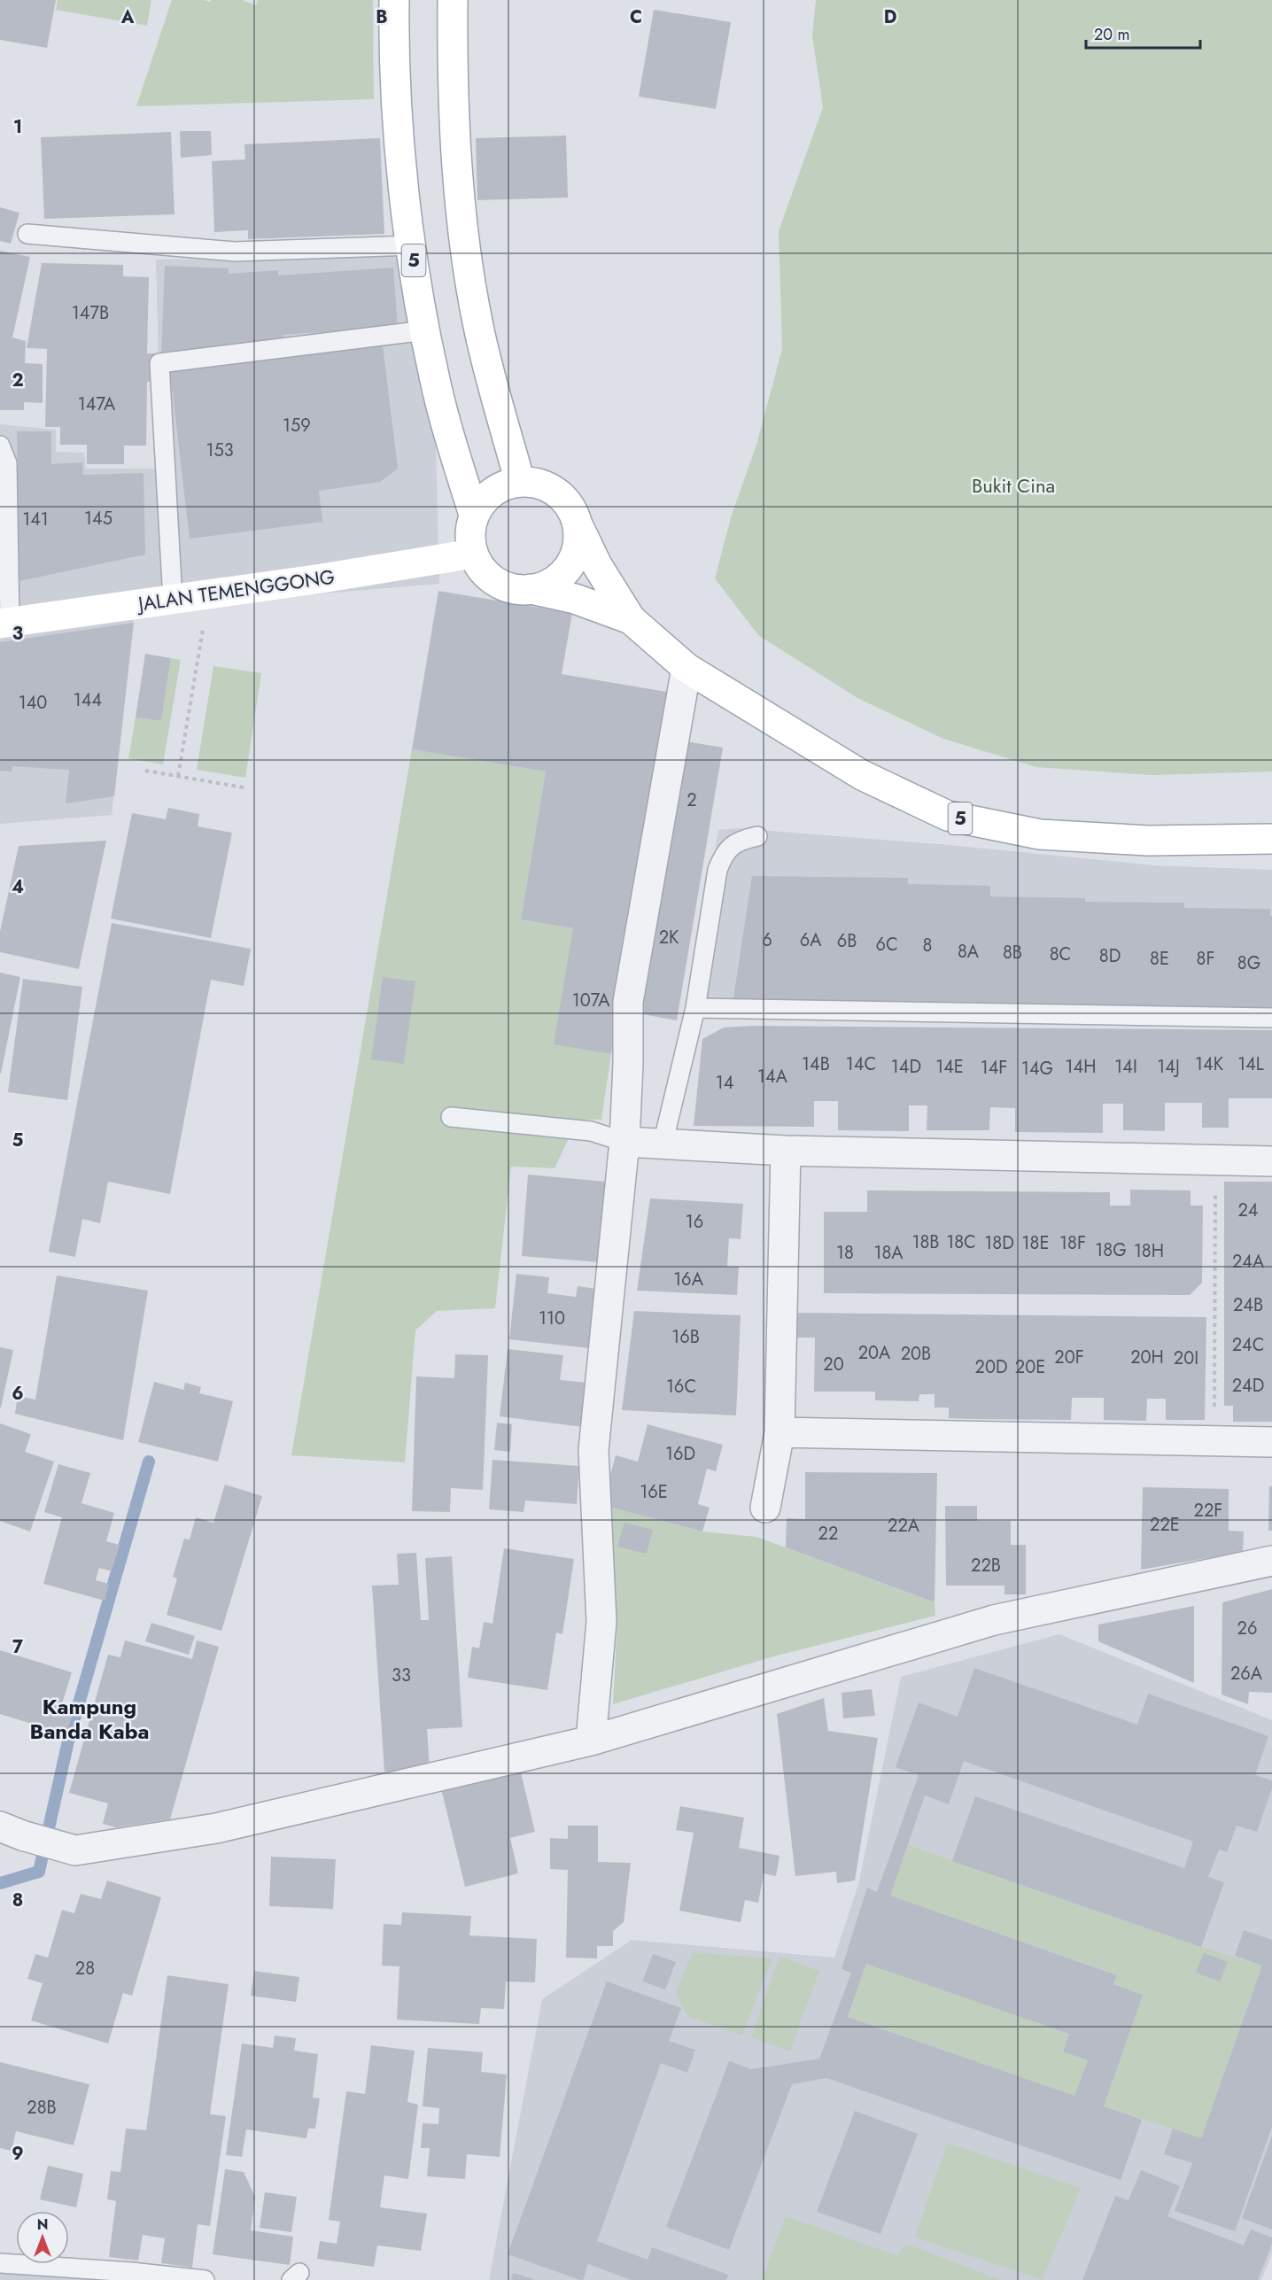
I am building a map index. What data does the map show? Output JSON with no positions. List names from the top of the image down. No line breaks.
{"streets":{"main road":["5","JALAN TEMENGGONG"]},"crossings":[["5","JALAN TEMENGGONG"]],"districts":["Kampung Banda Kaba"],"parks":["Bukit Cina"],"house_numbers":["147B","147A","159","153","145","141","144","140","2","2K","6","6A","6B","6C","8","8A","8B","8C","8D","8E","8F","8G","107A","14B","14C","14K","14L","14D","14E","14H","14I","14J","14F","14G","14A","14","24","16","18B","18C","18D","18E","18F","18G","18H","18","18A","24A","16A","24B","110","16B","24C","20A","20B","20F","20H","20I","20","20D","20E","24D","16C","16D","16E","22F","22E","22A","22","22B","26","26A","33","28","28B"],"scale_bar":"20 m","north":"top","grid":{"columns":["A","B","C","D"],"rows":["1","2","3","4","5","6","7","8","9"]}}
